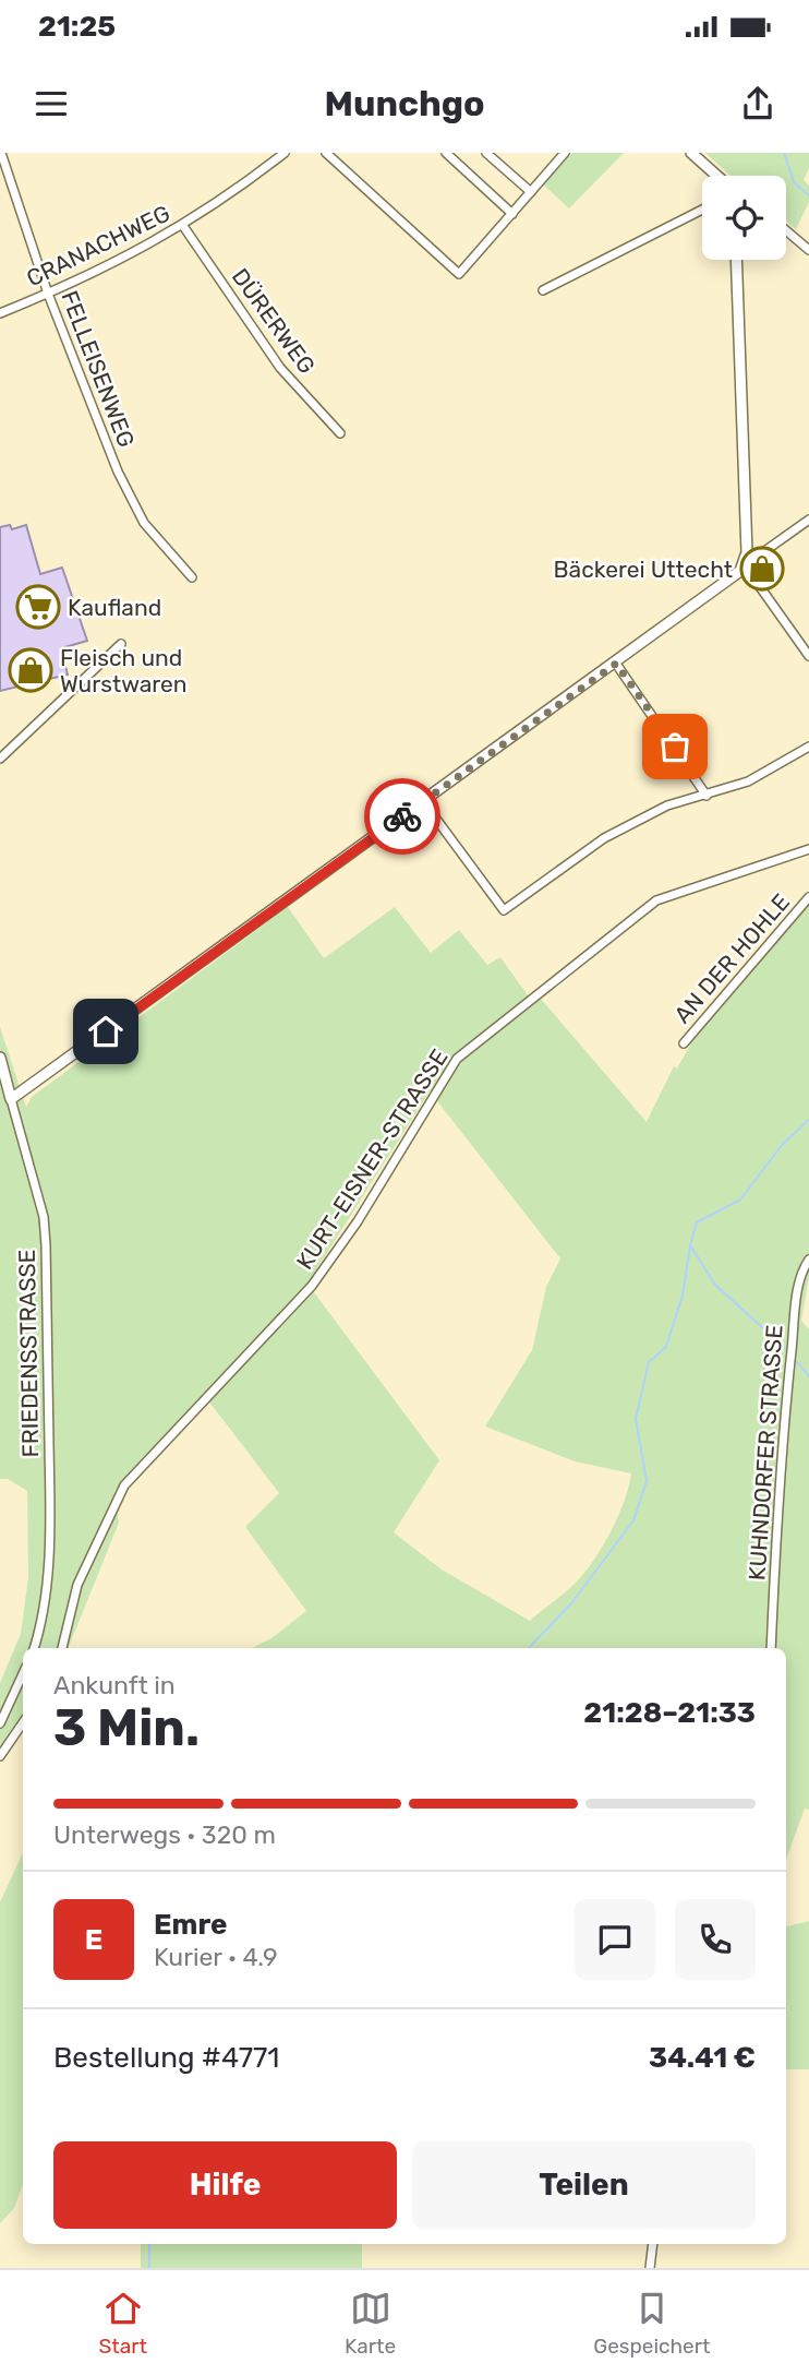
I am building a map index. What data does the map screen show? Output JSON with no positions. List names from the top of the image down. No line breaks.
{"streets":{"street":["CRANACHWEG","DÜRERWEG","FELLEISENWEG","AN DER HOHLE","KURT-EISNER-STRASSE","FRIEDENSSTRASSE","KUHNDORFER STRASSE"]},"crossings":[["CRANACHWEG","DÜRERWEG"],["CRANACHWEG","FELLEISENWEG"]],"places":{"shop":["Bäckerei Uttecht","Fleisch und Wurstwaren"],"supermarket":["Kaufland"]},"page":{"status":"21:25","header":"Munchgo","heading":["3 Min.","Ankunft in","21:28–21:33"],"panel":["Emre","Kurier · 4.9","Bestellung #4771","34.41 €"],"bar":"Unterwegs · 320 m","round":"E","buttons":["Hilfe","Teilen"],"tabs":["Start","Karte","Gespeichert"]}}
